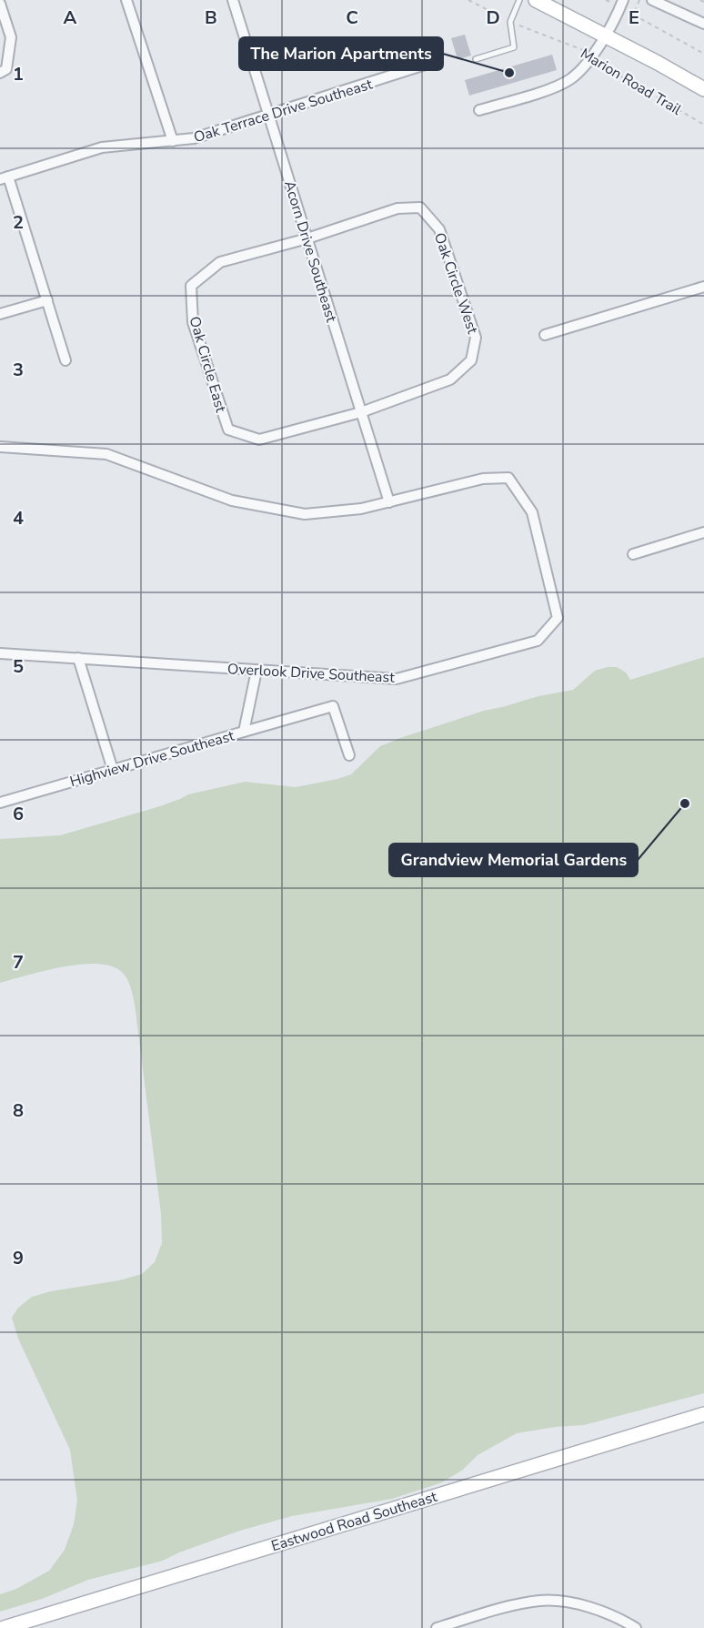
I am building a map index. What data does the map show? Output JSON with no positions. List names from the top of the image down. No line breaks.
{"streets":{"street":["Oak Terrace Drive Southeast","Acorn Drive Southeast","Oak Circle West","Oak Circle East","Overlook Drive Southeast","Highview Drive Southeast","Eastwood Road Southeast"],"path":["Marion Road Trail"]},"crossings":[["Oak Terrace Drive Southeast","Acorn Drive Southeast"],["Acorn Drive Southeast","Oak Circle West"],["Acorn Drive Southeast","Oak Circle East"],["Acorn Drive Southeast","Overlook Drive Southeast"],["Oak Circle West","Oak Circle East"],["Overlook Drive Southeast","Highview Drive Southeast"]],"places":["The Marion Apartments","Grandview Memorial Gardens"],"grid":{"columns":["A","B","C","D","E"],"rows":["1","2","3","4","5","6","7","8","9"]}}
